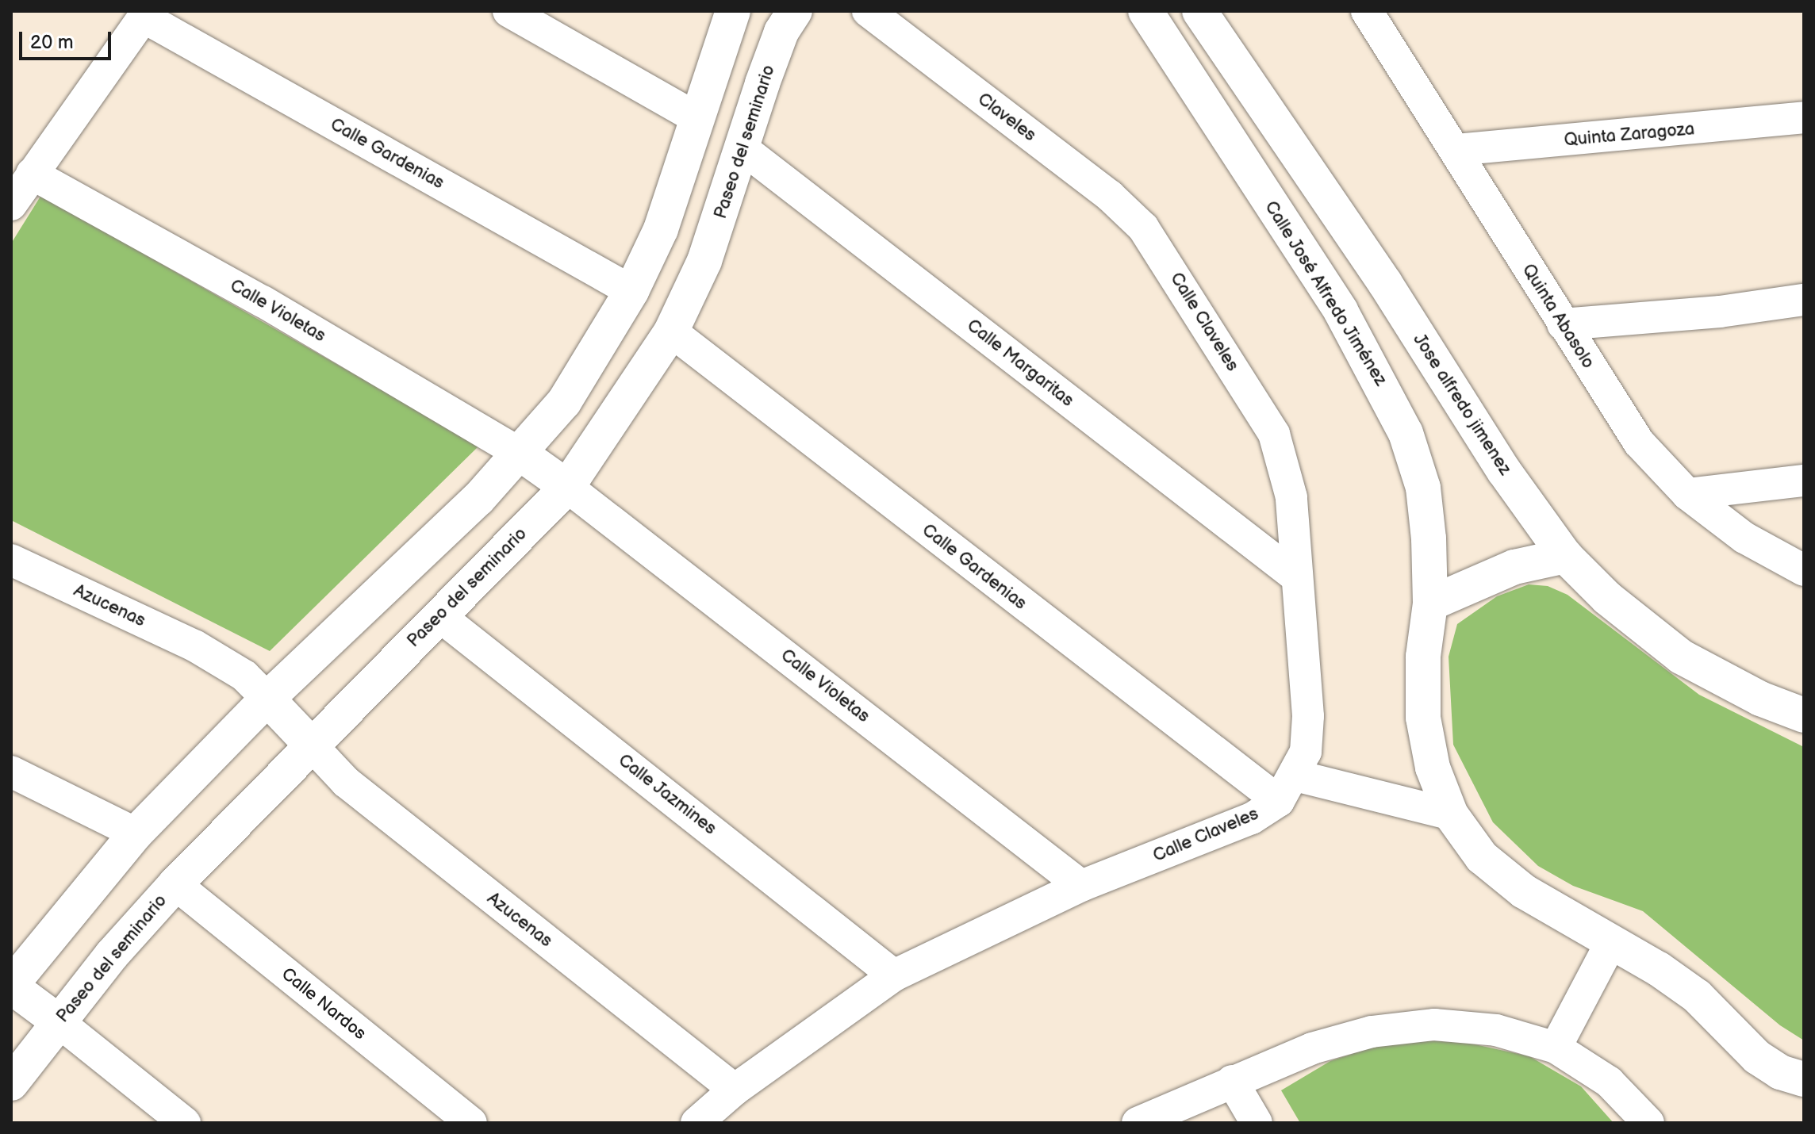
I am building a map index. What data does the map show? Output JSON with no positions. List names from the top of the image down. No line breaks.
{"streets":{"street":["Claveles","Quinta Zaragoza","Paseo del seminario","Calle Gardenias","Calle José Alfredo Jiménez","Calle Violetas","Quinta Abasolo","Calle Claveles","Calle Margaritas","Jose alfredo jimenez","Azucenas","Calle Jazmines","Calle Nardos"]},"crossings":[["Claveles","Calle Claveles"],["Quinta Zaragoza","Quinta Abasolo"],["Paseo del seminario","Calle Gardenias"],["Paseo del seminario","Calle Violetas"],["Paseo del seminario","Calle Margaritas"],["Paseo del seminario","Azucenas"],["Paseo del seminario","Calle Jazmines"],["Paseo del seminario","Calle Nardos"],["Calle Gardenias","Calle Claveles"],["Calle Violetas","Calle Claveles"],["Calle Claveles","Calle Margaritas"],["Calle Claveles","Azucenas"],["Calle Claveles","Calle Jazmines"]],"scale_bar":"20 m"}
